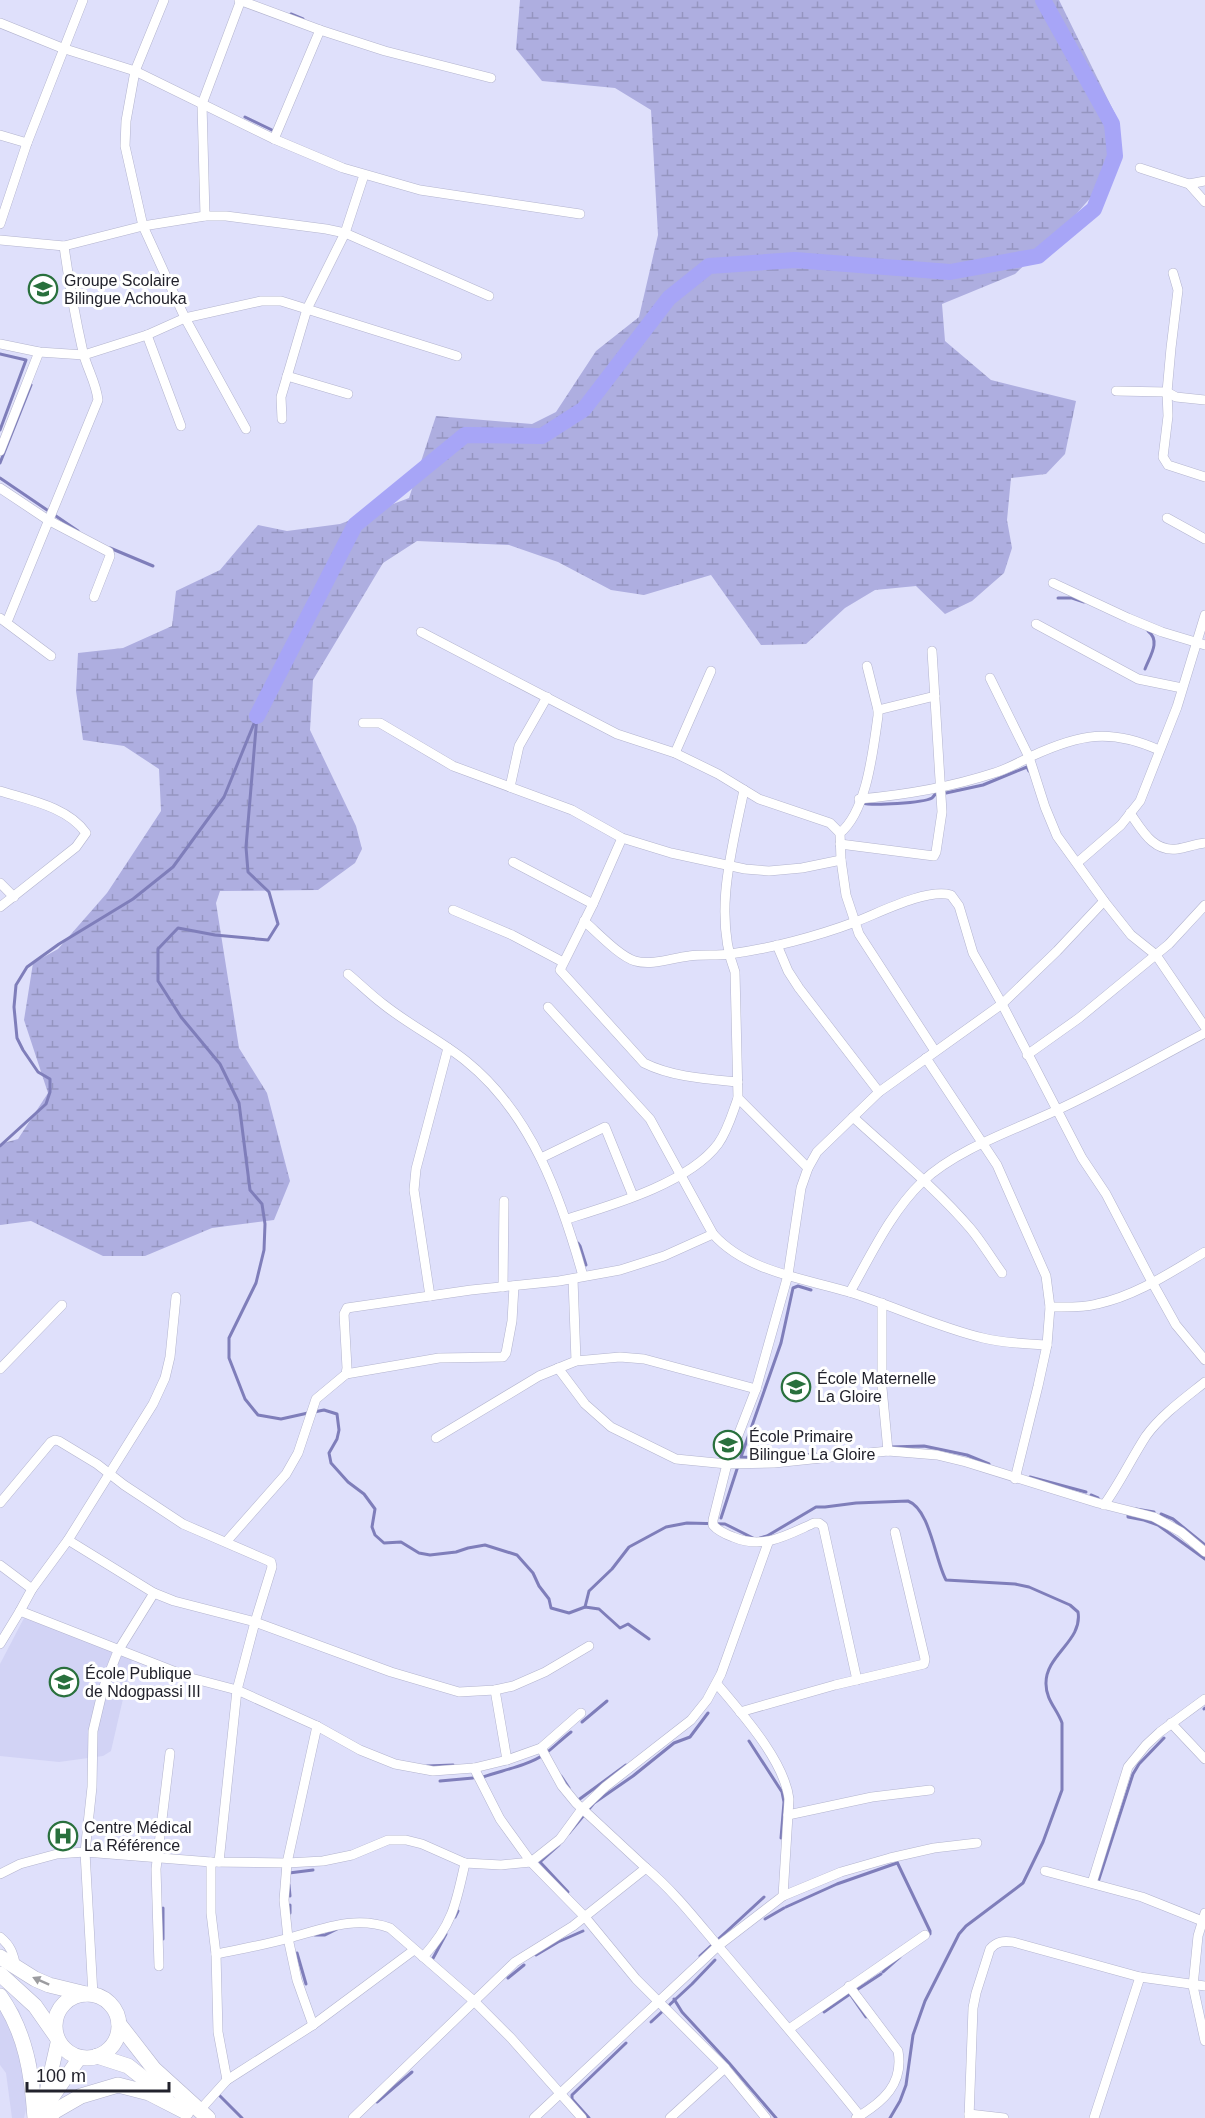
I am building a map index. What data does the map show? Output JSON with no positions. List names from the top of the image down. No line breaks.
{"places":{"school or university":["Groupe Scolaire Bilingue Achouka","École Maternelle La Gloire","École Primaire Bilingue La Gloire","École Publique de Ndogpassi III"],"hospital":["Centre Médical La Référence"]},"scale_bar":"100 m"}
